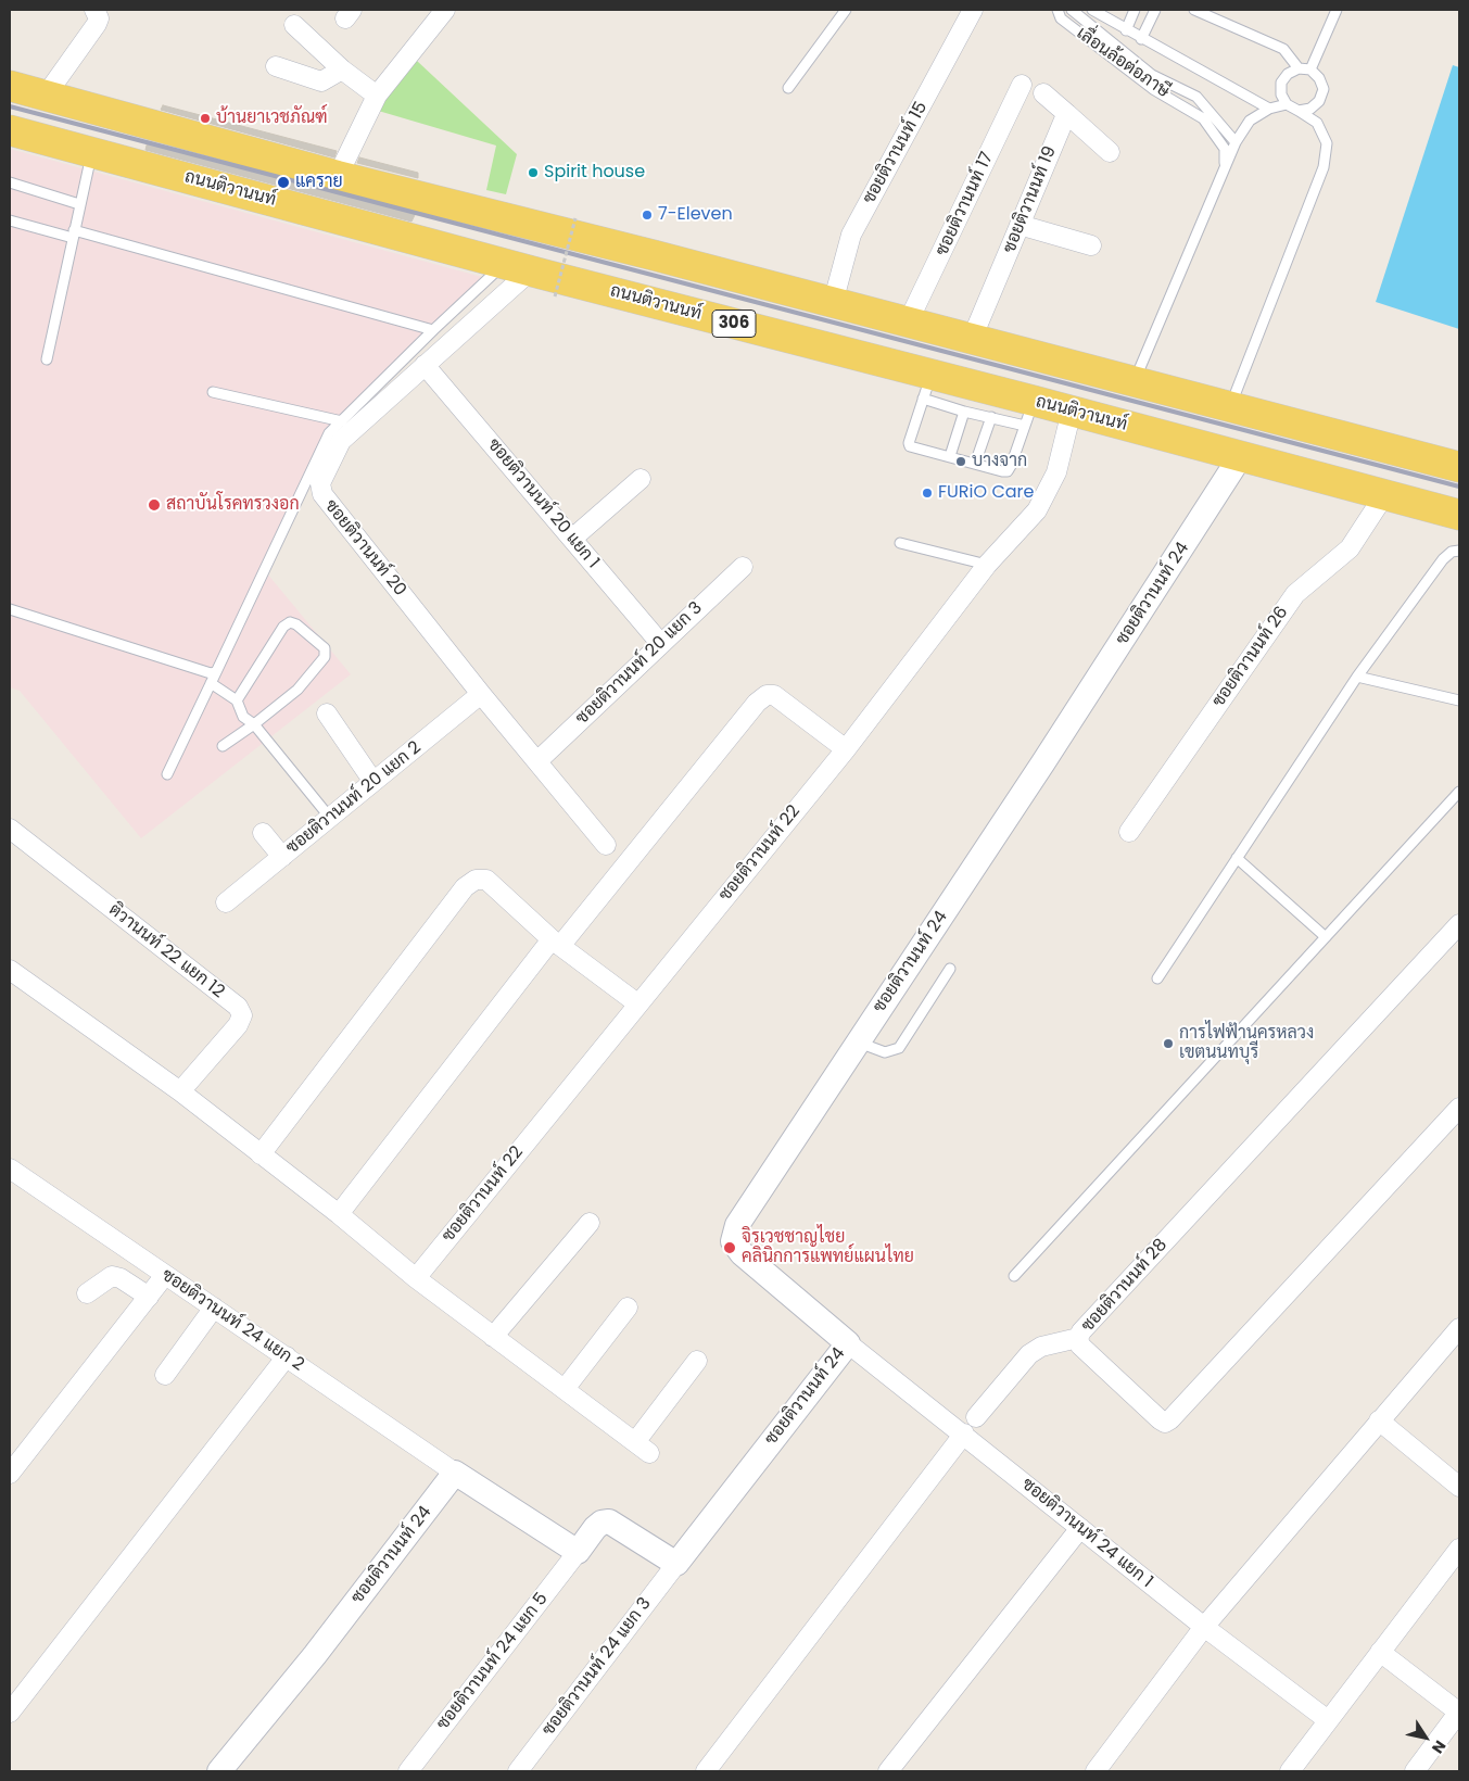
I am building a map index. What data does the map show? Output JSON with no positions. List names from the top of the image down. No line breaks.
{"streets":{"main road":["ถนนติวานนท์","306"],"street":["ซอยติวานนท์ 15","ซอยติวานนท์ 19","ซอยติวานนท์ 17","ซอยติวานนท์ 20 แยก 1","ซอยติวานนท์ 20","ซอยติวานนท์ 24","ซอยติวานนท์ 26","ซอยติวานนท์ 20 แยก 3","ซอยติวานนท์ 20 แยก 2","ซอยติวานนท์ 22","ติวานนท์ 22 แยก 12","ซอยติวานนท์ 28","ซอยติวานนท์ 24 แยก 2","ซอยติวานนท์ 24 แยก 1","ซอยติวานนท์ 24 แยก 5","ซอยติวานนท์ 24 แยก 3"],"lane":["เลื่อนล้อต่อภาษี"]},"crossings":[["ถนนติวานนท์","ซอยติวานนท์ 20"],["ถนนติวานนท์","ซอยติวานนท์ 24"],["ถนนติวานนท์","ซอยติวานนท์ 26"],["ถนนติวานนท์","ซอยติวานนท์ 22"],["ซอยติวานนท์ 20 แยก 1","ซอยติวานนท์ 20"],["ซอยติวานนท์ 20 แยก 1","ซอยติวานนท์ 20 แยก 3"],["ซอยติวานนท์ 20","ซอยติวานนท์ 20 แยก 3"],["ซอยติวานนท์ 20","ซอยติวานนท์ 20 แยก 2"],["ซอยติวานนท์ 24","ซอยติวานนท์ 24 แยก 2"],["ซอยติวานนท์ 24","ซอยติวานนท์ 24 แยก 1"],["ซอยติวานนท์ 24","ซอยติวานนท์ 24 แยก 3"]],"places":["บ้านยาเวชภัณฑ์","Spirit house","แคราย","7-Eleven","บางจาก","FURiO Care","สถาบันโรคทรวงอก","การไฟฟ้านครหลวง เขตนนทบุรี","จิรเวชชาญไชย คลินิกการแพทย์แผนไทย"],"north":"bottom right"}
